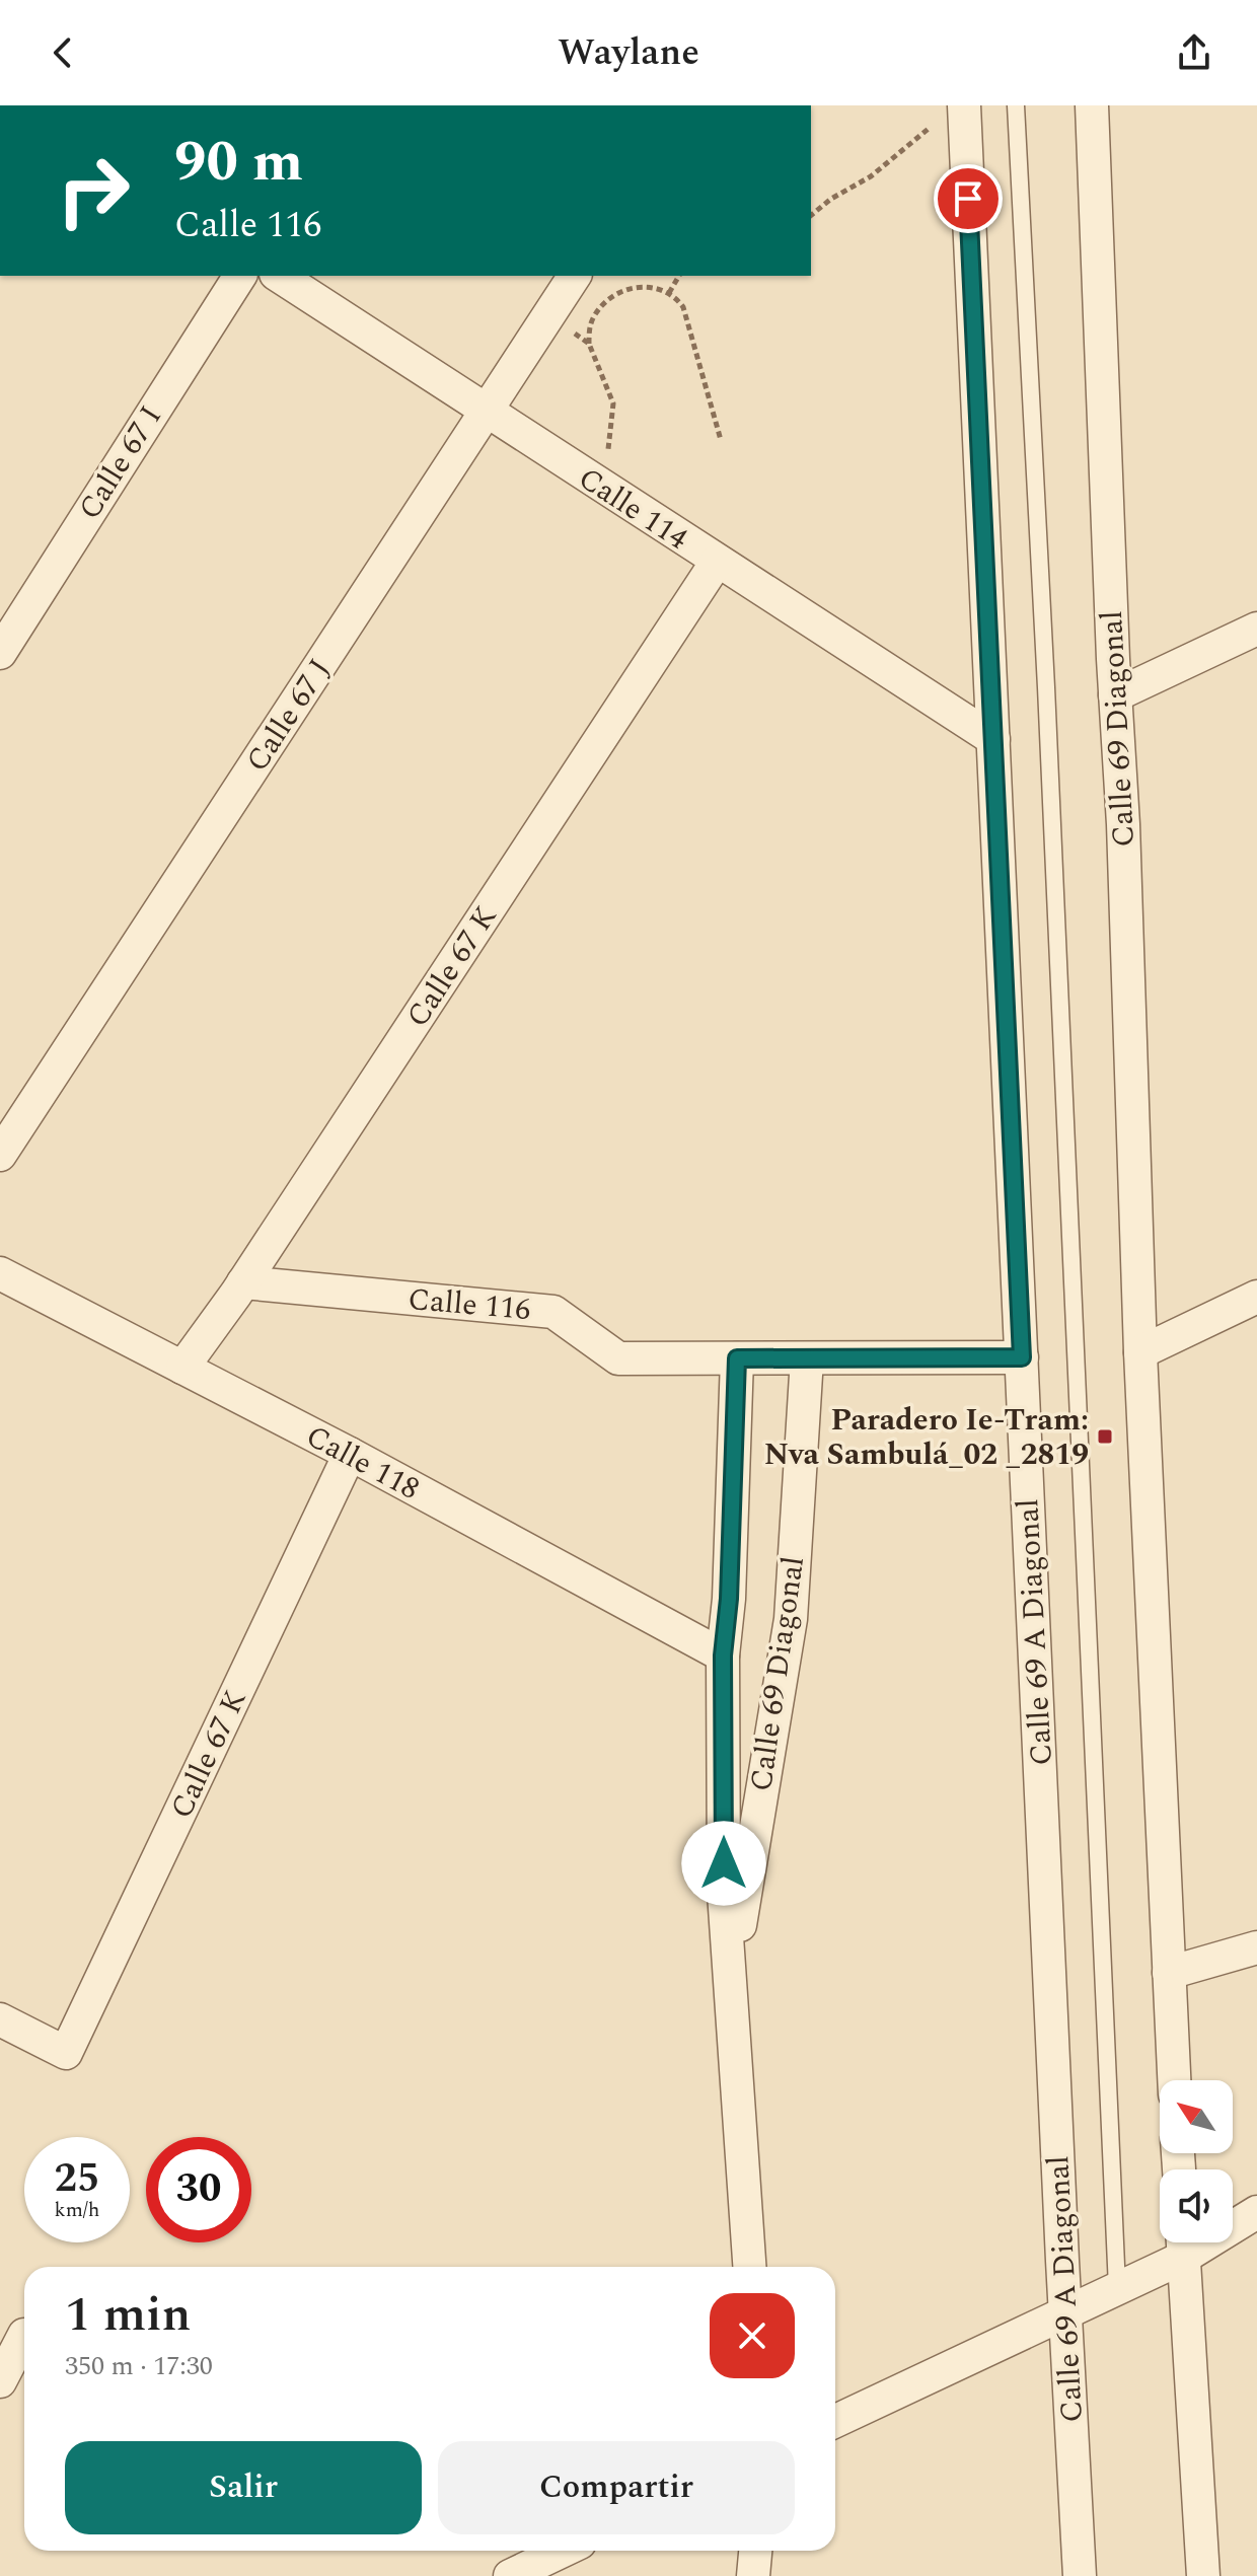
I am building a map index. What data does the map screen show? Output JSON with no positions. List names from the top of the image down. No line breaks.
{"streets":{"street":["Calle 67 I","Calle 114","Calle 67 J","Calle 69 Diagonal","Calle 67 K","Calle 116","Calle 118","Calle 69 A Diagonal"]},"crossings":[["Calle 114","Calle 67 J"],["Calle 114","Calle 67 K"],["Calle 114","Calle 69 A Diagonal"],["Calle 69 Diagonal","Calle 116"],["Calle 69 Diagonal","Calle 118"],["Calle 67 K","Calle 116"],["Calle 67 K","Calle 118"],["Calle 116","Calle 69 A Diagonal"]],"places":{"transit":["Paradero Ie-Tram: Nva Sambulá_02 _2819"]},"north":"top left","page":{"header":"Waylane","turn":["90 m","Calle 116"],"speed":"25 km/h","limit":"30","heading":["1 min","350 m · 17:30"],"buttons":["Salir","Compartir"]}}
